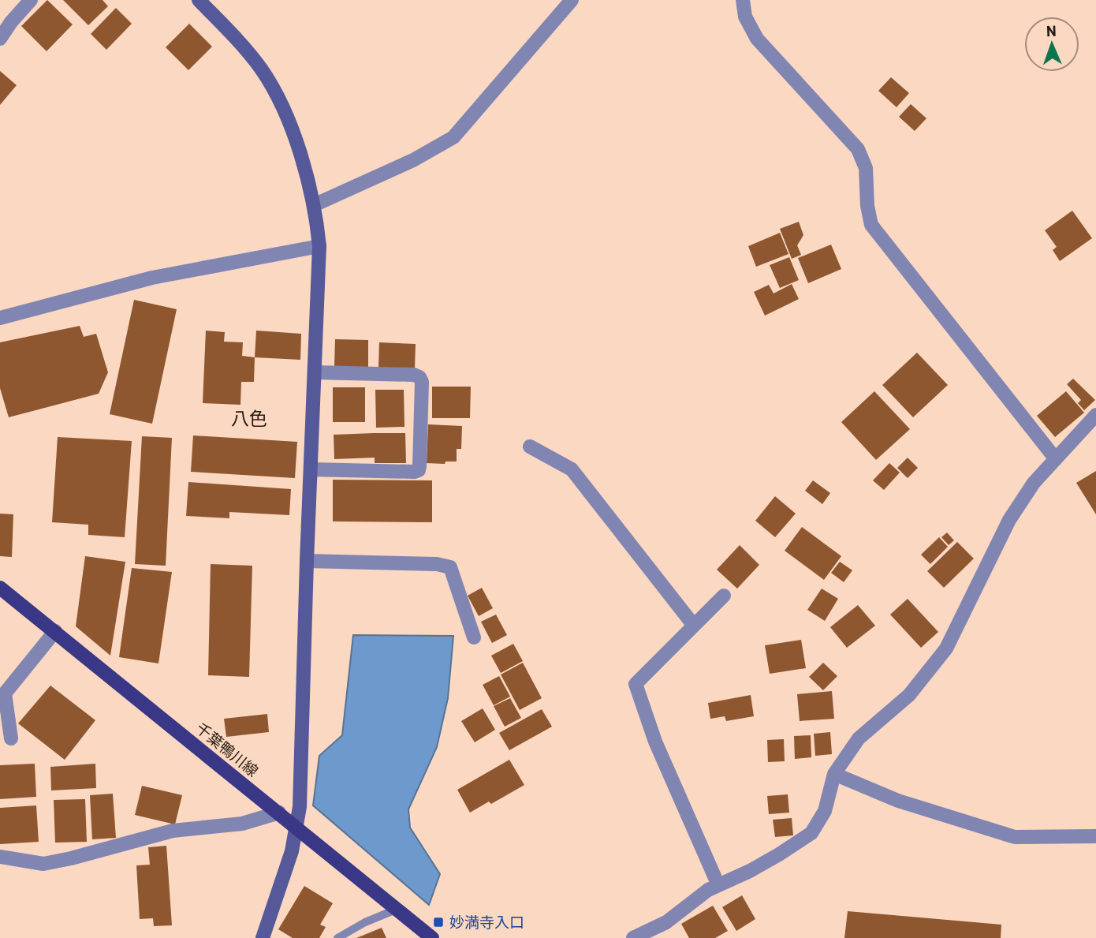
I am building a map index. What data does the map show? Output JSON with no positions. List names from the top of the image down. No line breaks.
{"streets":{"main road":["千葉鴨川線"]},"districts":["八色"],"places":{"transit":["妙満寺入口"]},"north":"top"}
